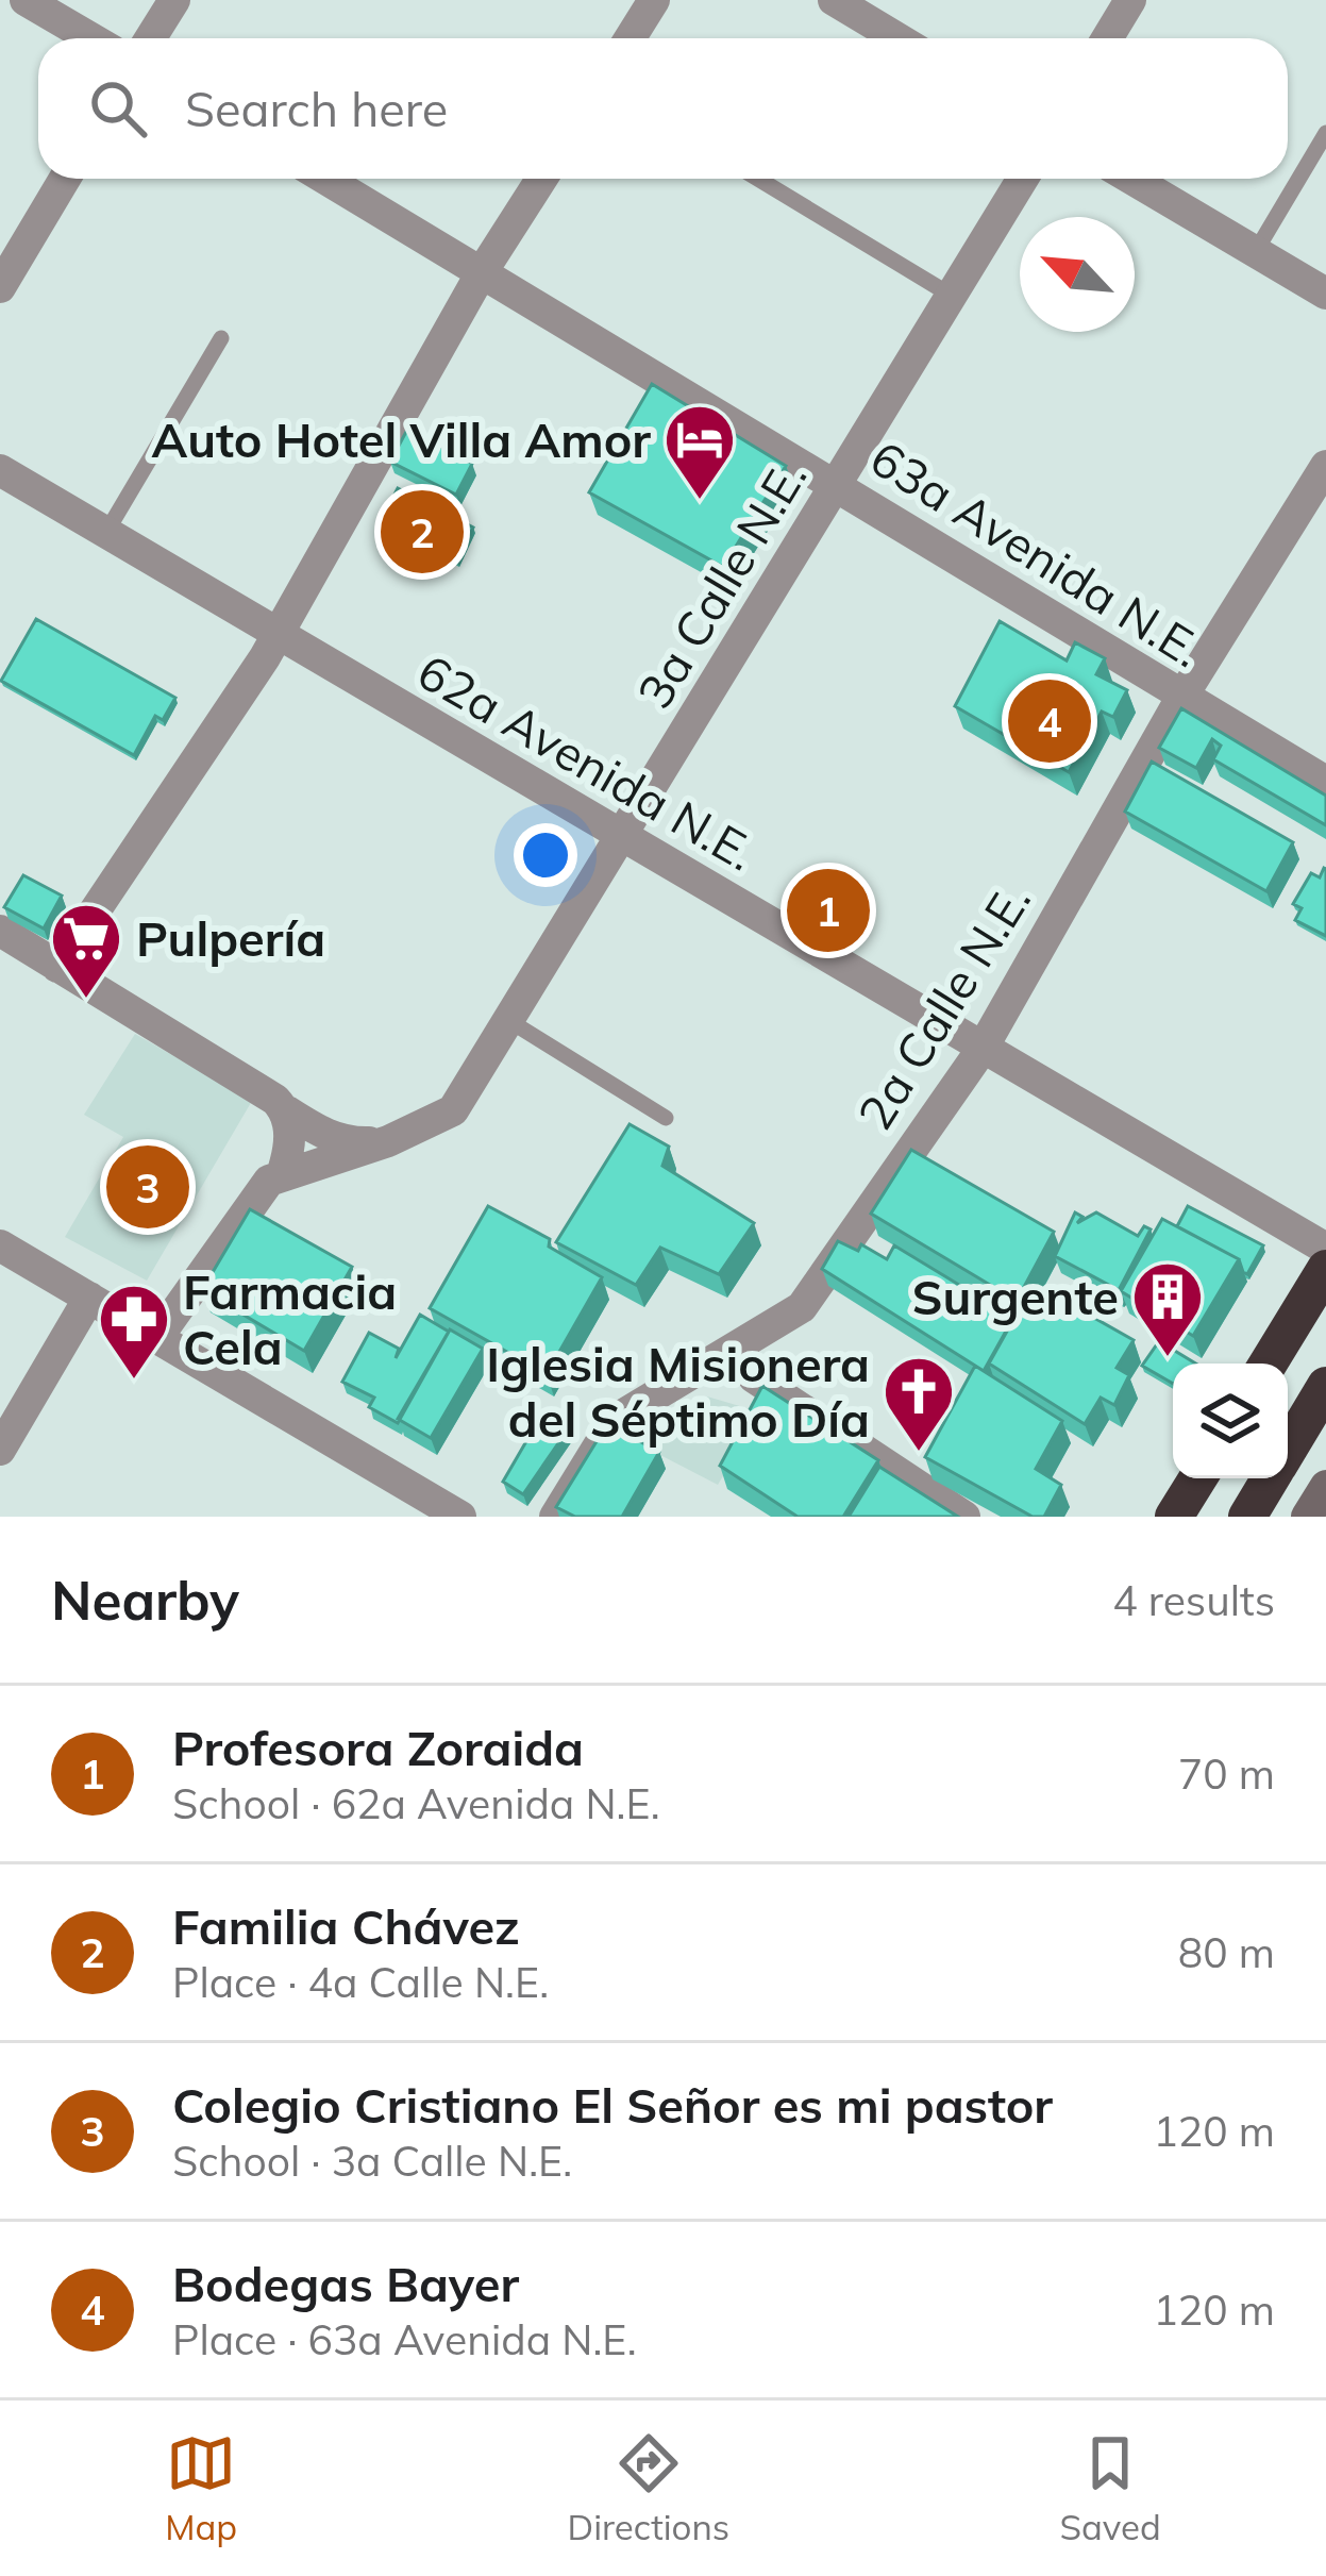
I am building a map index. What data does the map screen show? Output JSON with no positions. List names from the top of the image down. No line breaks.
{"streets":{"street":["63a Avenida N.E.","3a Calle N.E.","62a Avenida N.E.","2a Calle N.E."]},"crossings":[["63a Avenida N.E.","3a Calle N.E."],["63a Avenida N.E.","2a Calle N.E."],["3a Calle N.E.","62a Avenida N.E."],["62a Avenida N.E.","2a Calle N.E."]],"places":{"hotel":["Auto Hotel Villa Amor"],"supermarket":["Pulpería"],"building":["Surgente"],"pharmacy":["Farmacia Cela"],"church":["Iglesia Misionera del Séptimo Día"]},"north":"top left","page":{"search":"Search here","pins":["2","4","1","3"],"heading":["Nearby","4 results"],"list":[{"mark":"1","name":"Profesora Zoraida","note":"School · 62a Avenida N.E.","value":"70 m"},{"mark":"2","name":"Familia Chávez","note":"Place · 4a Calle N.E.","value":"80 m"},{"mark":"3","name":"Colegio Cristiano El Señor es mi pastor","note":"School · 3a Calle N.E.","value":"120 m"},{"mark":"4","name":"Bodegas Bayer","note":"Place · 63a Avenida N.E.","value":"120 m"}],"nav":["Map","Directions","Saved"]}}
